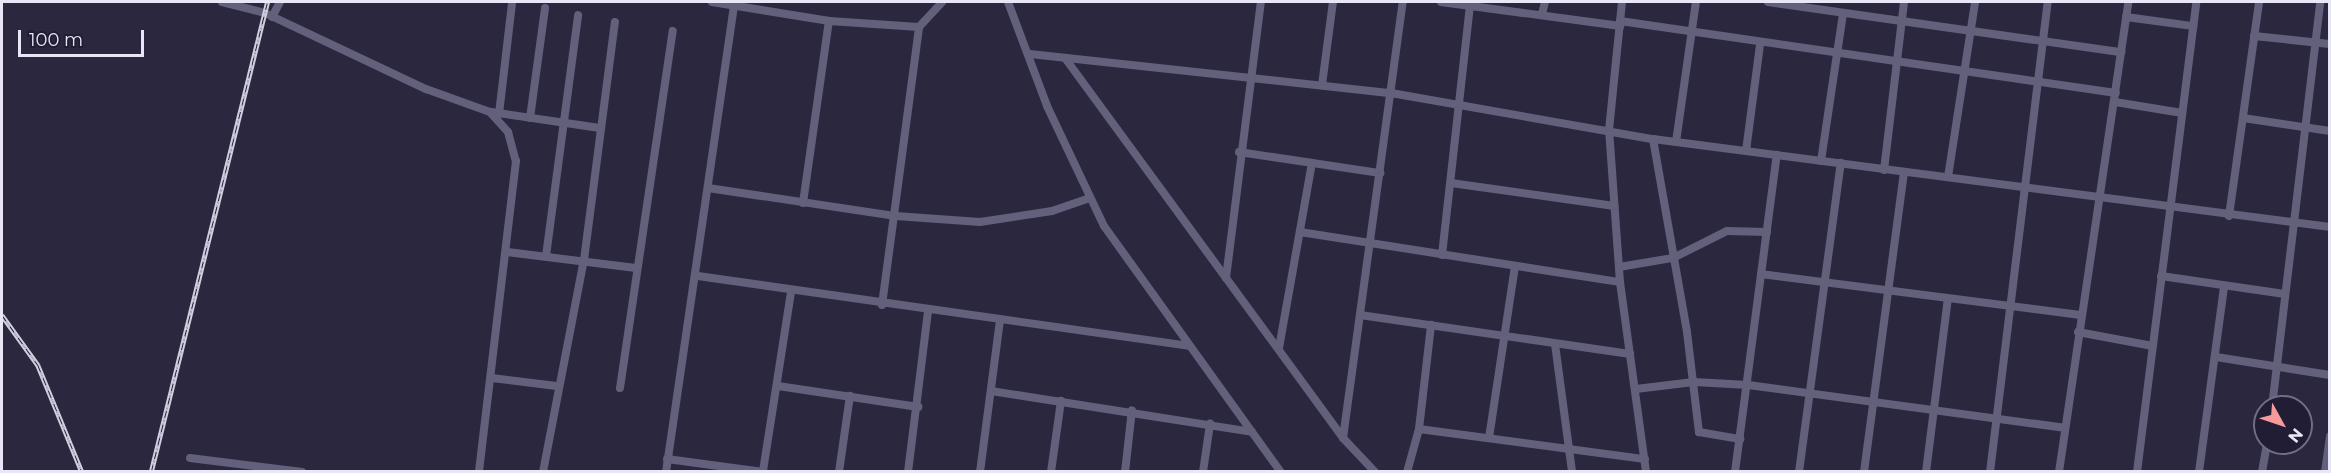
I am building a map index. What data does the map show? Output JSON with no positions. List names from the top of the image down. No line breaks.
{"scale_bar":"100 m","north":"bottom right"}
